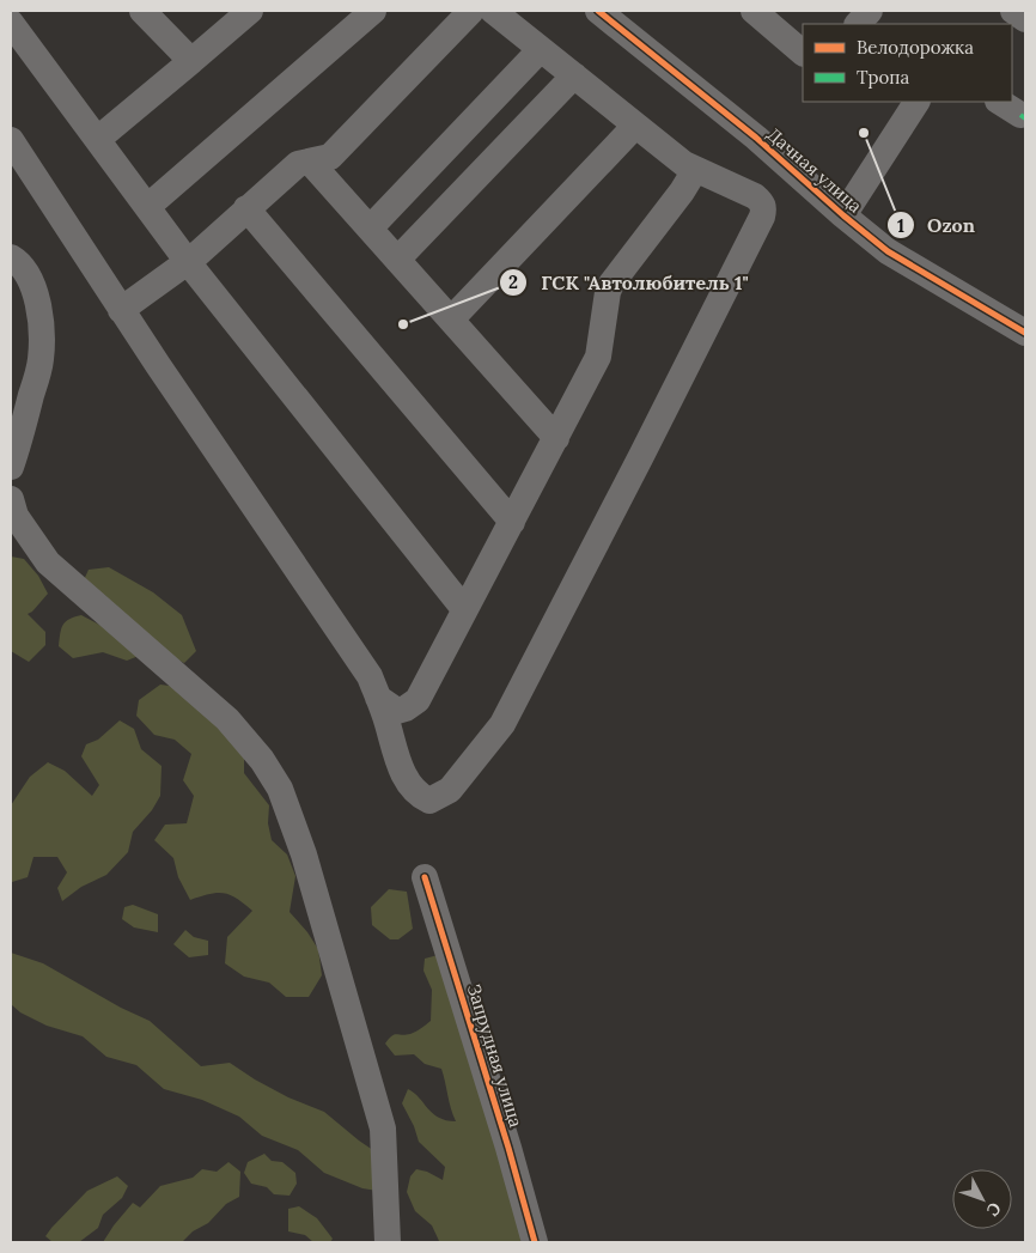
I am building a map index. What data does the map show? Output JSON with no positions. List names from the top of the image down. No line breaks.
{"streets":{"street":["Дачная улица","Запрудная улица"]},"places":["Ozon","ГСК \"Автолюбитель 1\""],"legend":["Велодорожка","Тропа"],"north":"bottom right"}
